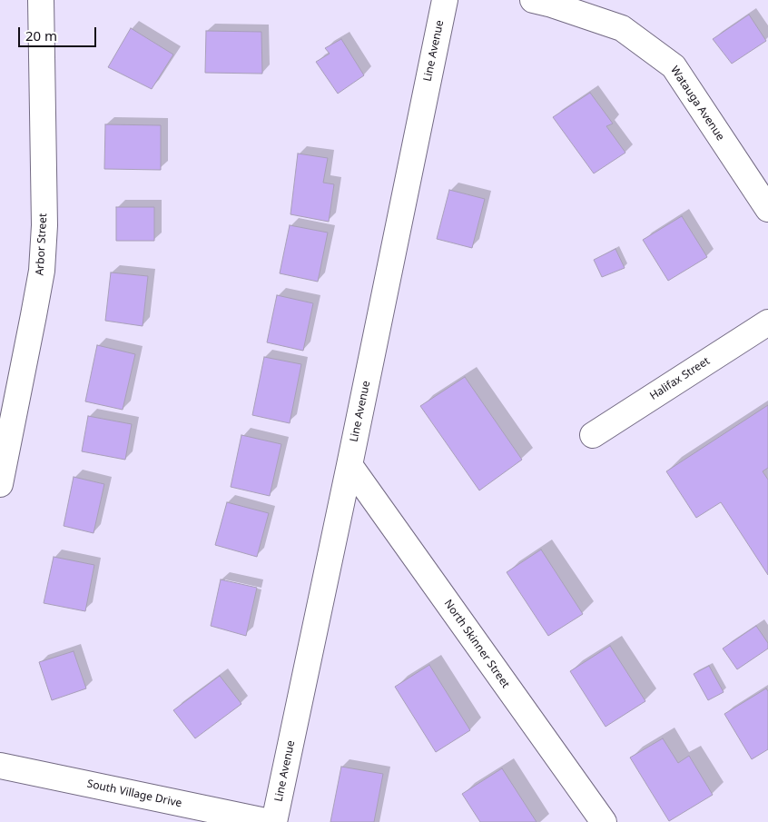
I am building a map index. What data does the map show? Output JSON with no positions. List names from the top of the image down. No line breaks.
{"streets":{"street":["Line Avenue","Watauga Avenue","Arbor Street","Halifax Street","North Skinner Street","South Village Drive"]},"crossings":[["Line Avenue","North Skinner Street"]],"scale_bar":"20 m"}
